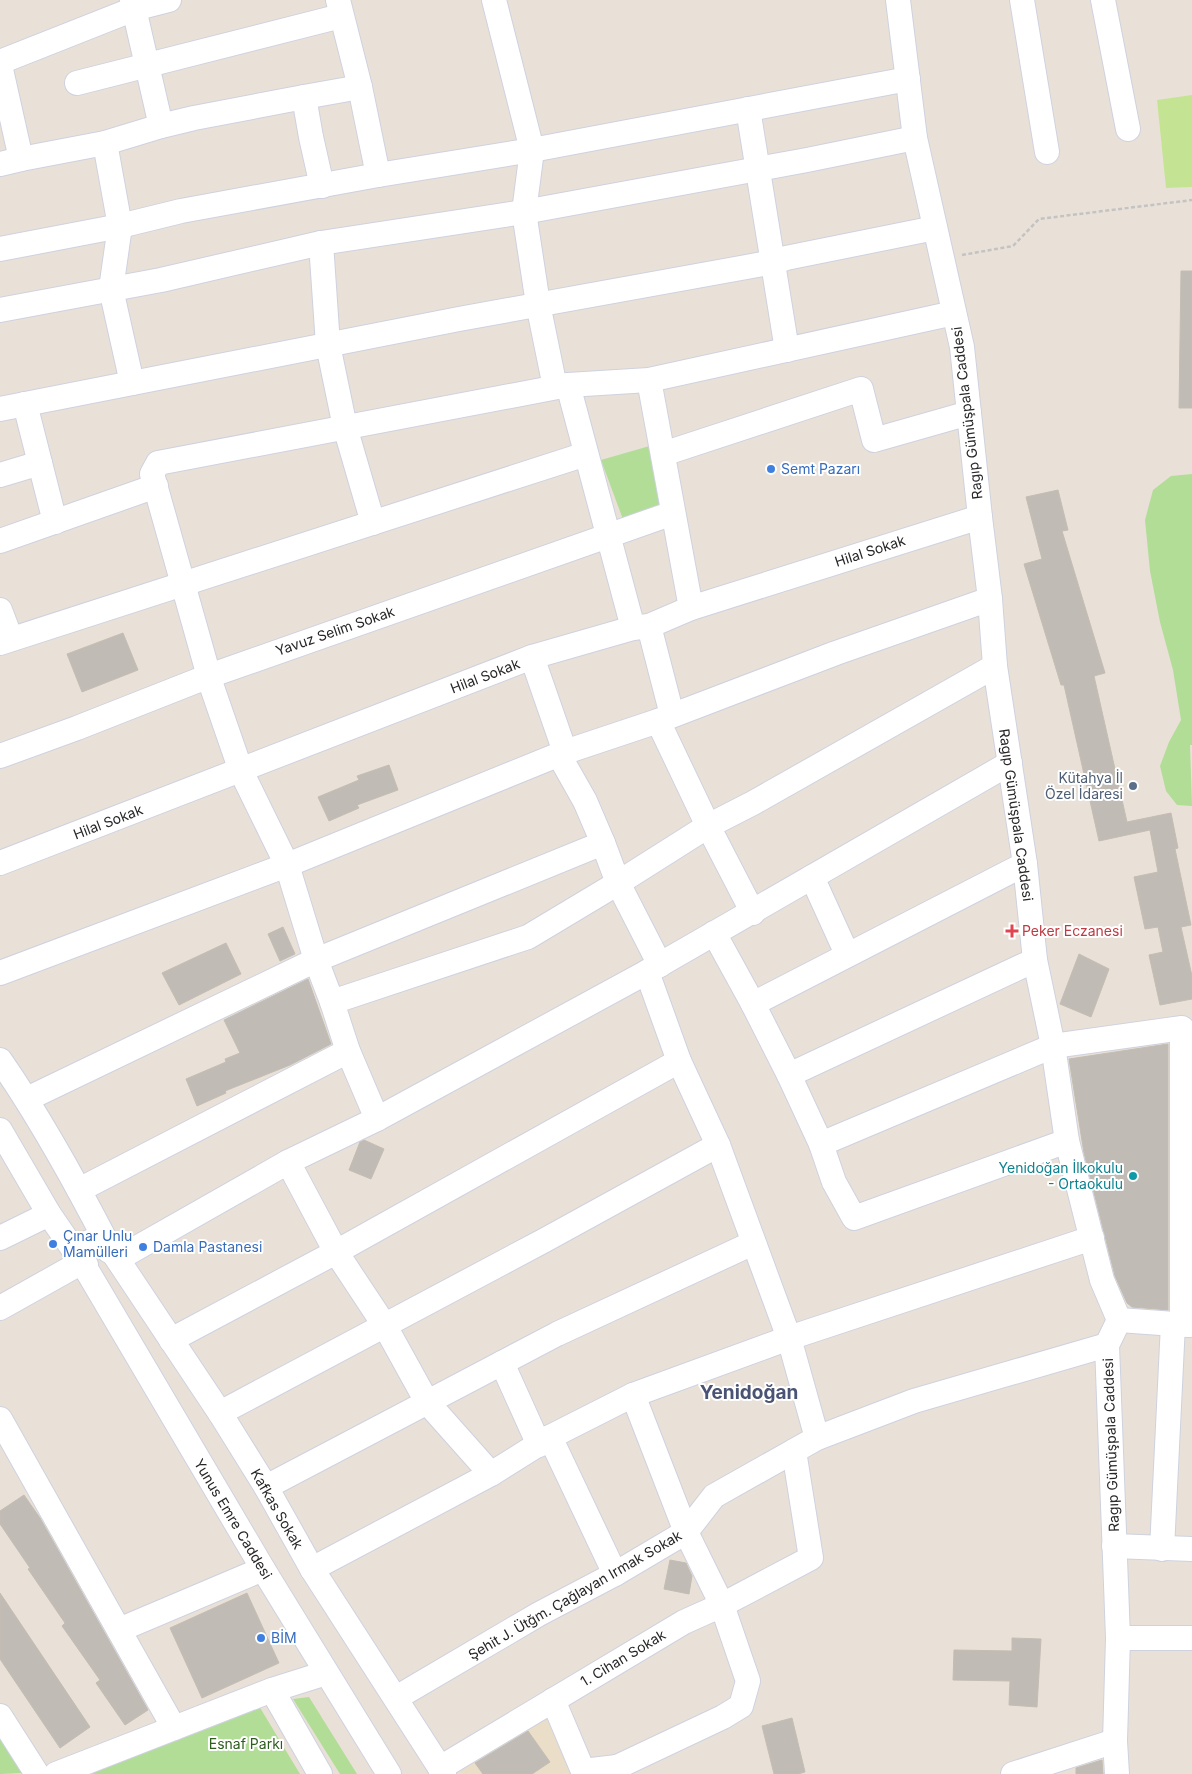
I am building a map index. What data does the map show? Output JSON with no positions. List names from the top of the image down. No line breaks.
{"streets":{"street":["Ragıp Gümüşpala Caddesi","Hilal Sokak","Yavuz Selim Sokak","Kafkas Sokak","Yunus Emre Caddesi","Şehit J. Ütğm. Çağlayan Irmak Sokak","1. Cihan Sokak"]},"crossings":[["Ragıp Gümüşpala Caddesi","Hilal Sokak"],["Ragıp Gümüşpala Caddesi","Şehit J. Ütğm. Çağlayan Irmak Sokak"],["Kafkas Sokak","Şehit J. Ütğm. Çağlayan Irmak Sokak"],["Kafkas Sokak","1. Cihan Sokak"],["Şehit J. Ütğm. Çağlayan Irmak Sokak","1. Cihan Sokak"]],"districts":["Yenidoğan"],"parks":["Esnaf Parkı"],"places":{"other":["Semt Pazarı","Kütahya İl Özel İdaresi","Yenidoğan İlkokulu - Ortaokulu","Çınar Unlu Mamülleri","Damla Pastanesi","BİM"],"health":["Peker Eczanesi"]}}
